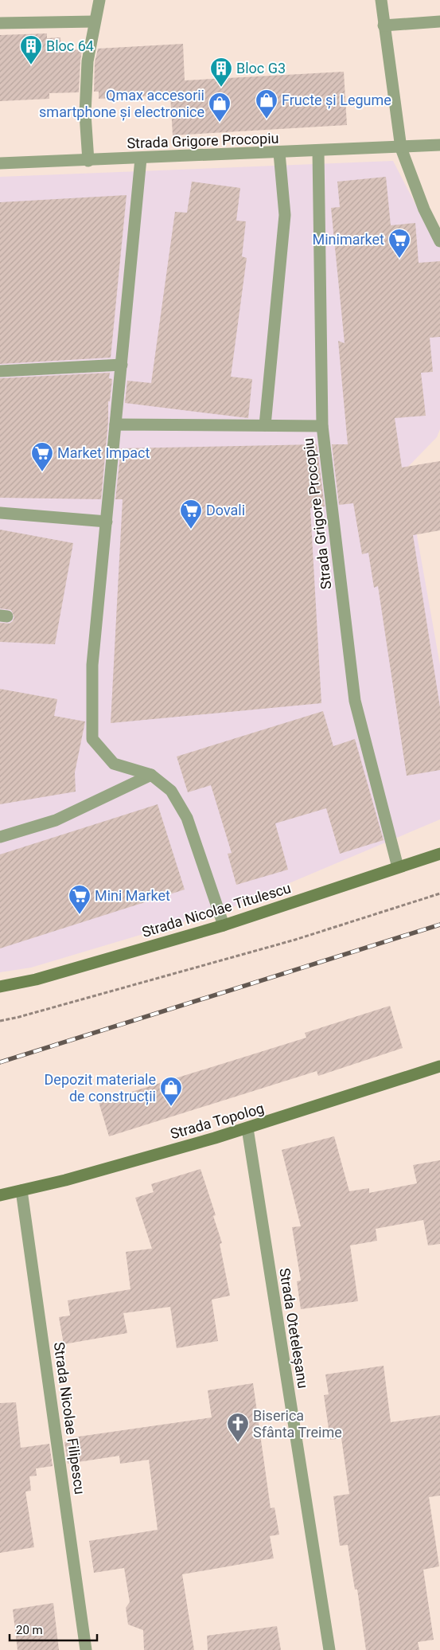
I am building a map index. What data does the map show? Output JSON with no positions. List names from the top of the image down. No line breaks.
{"streets":{"main road":["Strada Nicolae Titulescu","Strada Topolog"],"street":["Strada Grigore Procopiu","Strada Oteteleșanu","Strada Nicolae Filipescu"]},"crossings":[["Strada Grigore Procopiu","Strada Nicolae Titulescu"],["Strada Topolog","Strada Oteteleșanu"],["Strada Topolog","Strada Nicolae Filipescu"]],"places":{"building":["Bloc 64","Bloc G3"],"shop":["Fructe și Legume","Qmax accesorii smartphone și electronice","Depozit materiale de construcții"],"supermarket":["Minimarket","Market Impact","Dovali","Mini Market"],"church":["Biserica Sfânta Treime"]},"scale_bar":"20 m"}
